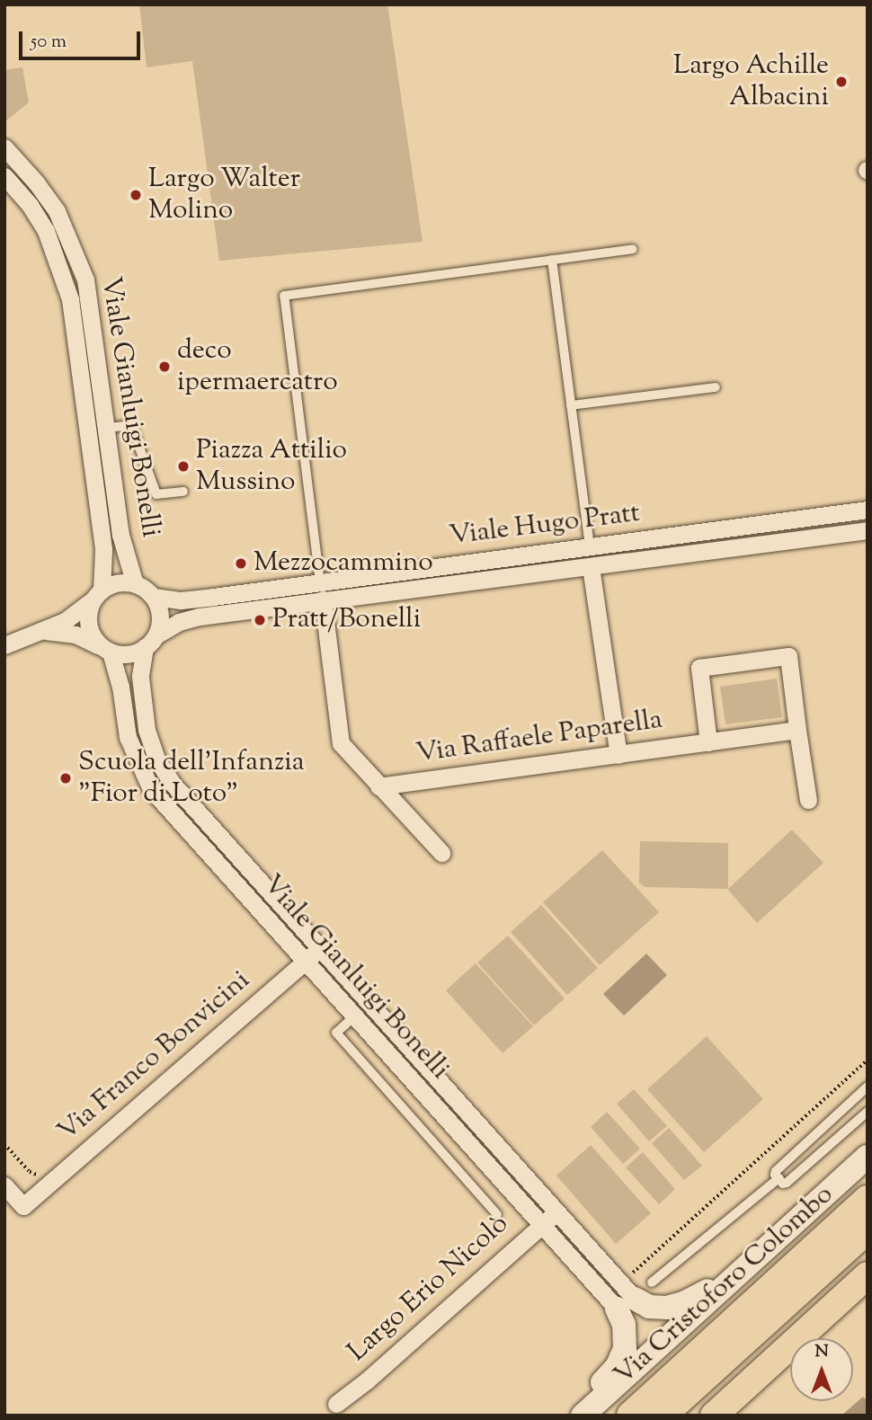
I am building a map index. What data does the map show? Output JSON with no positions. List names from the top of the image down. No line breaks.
{"streets":{"highway":["Via Cristoforo Colombo"],"street":["Viale Gianluigi Bonelli","Viale Hugo Pratt","Via Raffaele Paparella","Via Franco Bonvicini","Largo Erio Nicolò"]},"crossings":[["Viale Gianluigi Bonelli","Viale Hugo Pratt"],["Viale Gianluigi Bonelli","Via Franco Bonvicini"],["Viale Gianluigi Bonelli","Largo Erio Nicolò"],["Viale Hugo Pratt","Via Raffaele Paparella"]],"places":["Largo Achille Albacini","Largo Walter Molino","deco ipermaercatro","Piazza Attilio Mussino","Mezzocammino","Pratt/Bonelli","Scuola dell'Infanzia \"Fior di Loto\""],"scale_bar":"50 m","north":"top"}
